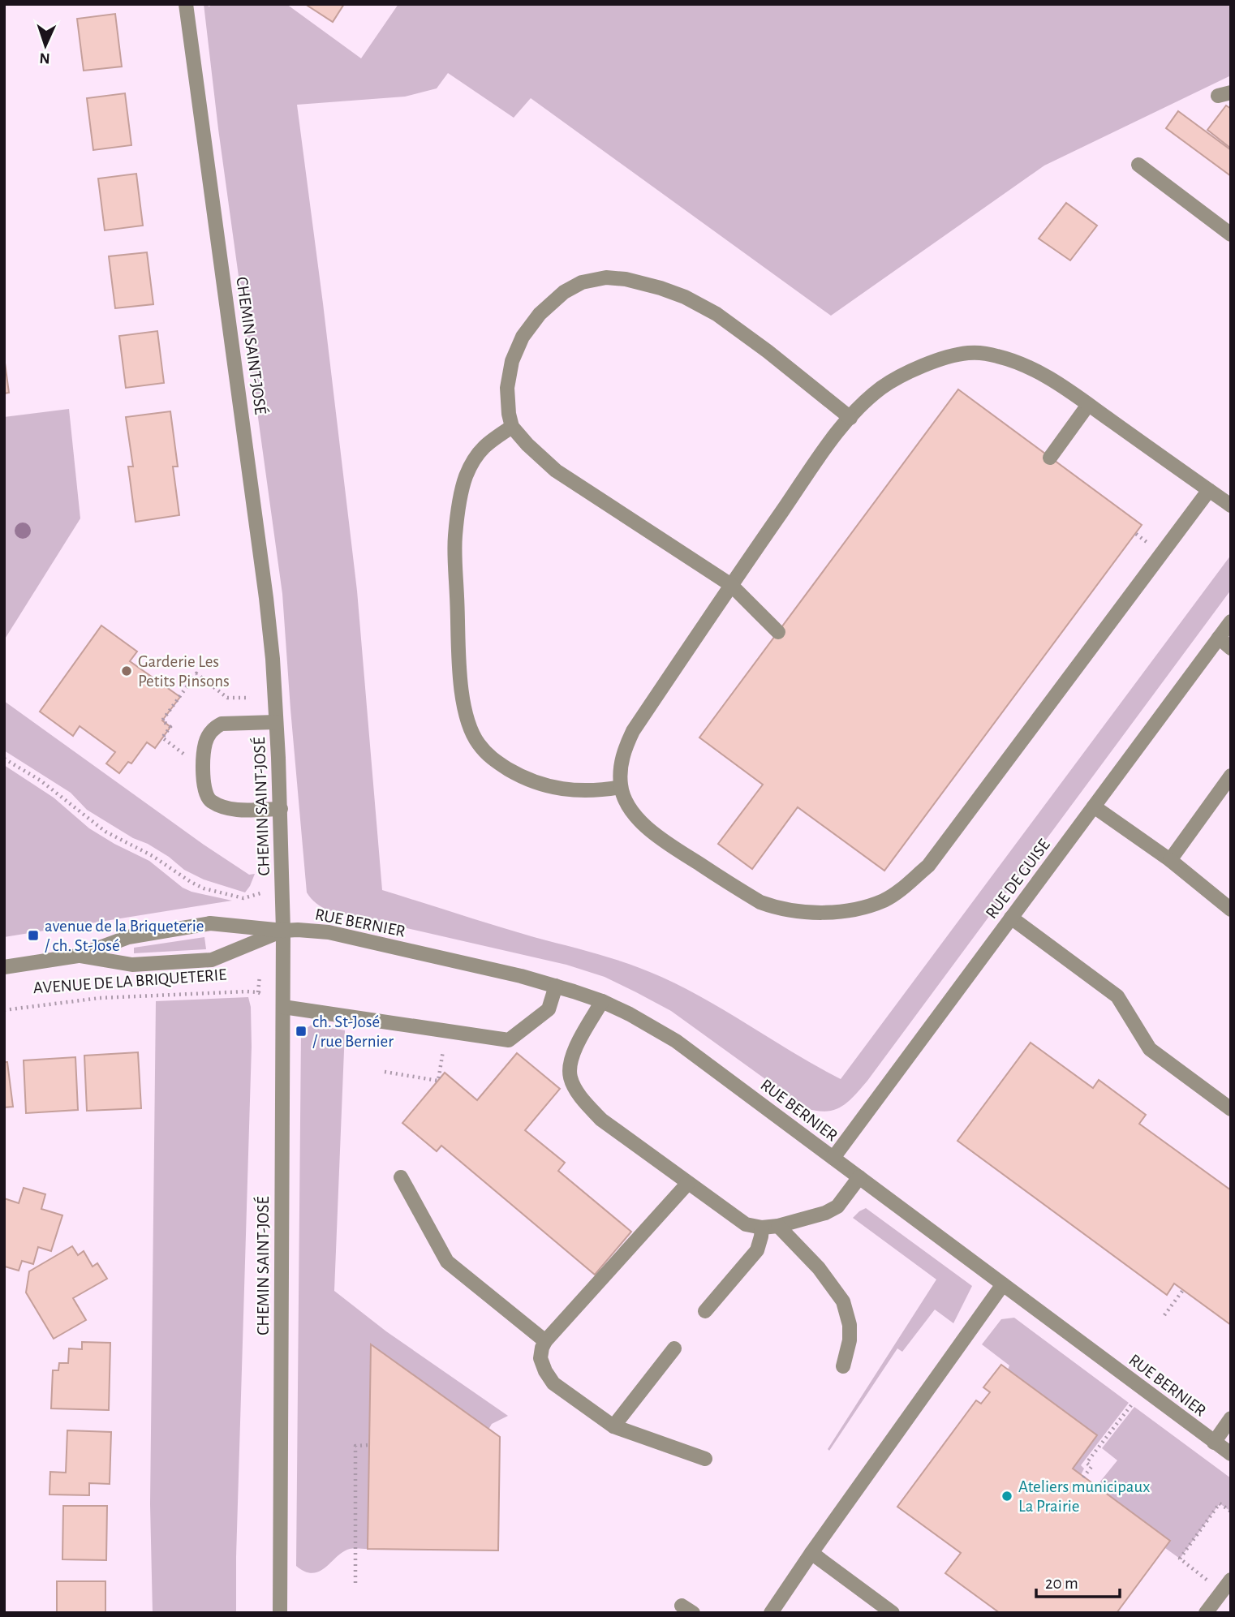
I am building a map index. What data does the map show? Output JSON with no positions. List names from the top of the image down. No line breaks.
{"streets":{"street":["CHEMIN SAINT-JOSÉ","RUE DE GUISE","RUE BERNIER","AVENUE DE LA BRIQUETERIE"]},"crossings":[["CHEMIN SAINT-JOSÉ","RUE BERNIER"],["CHEMIN SAINT-JOSÉ","AVENUE DE LA BRIQUETERIE"],["RUE DE GUISE","RUE BERNIER"],["RUE BERNIER","AVENUE DE LA BRIQUETERIE"]],"places":{"other":["Garderie Les Petits Pinsons","Ateliers municipaux La Prairie"],"transit":["avenue de la Briqueterie / ch. St-José","ch. St-José / rue Bernier"]},"scale_bar":"20 m","north":"bottom"}
